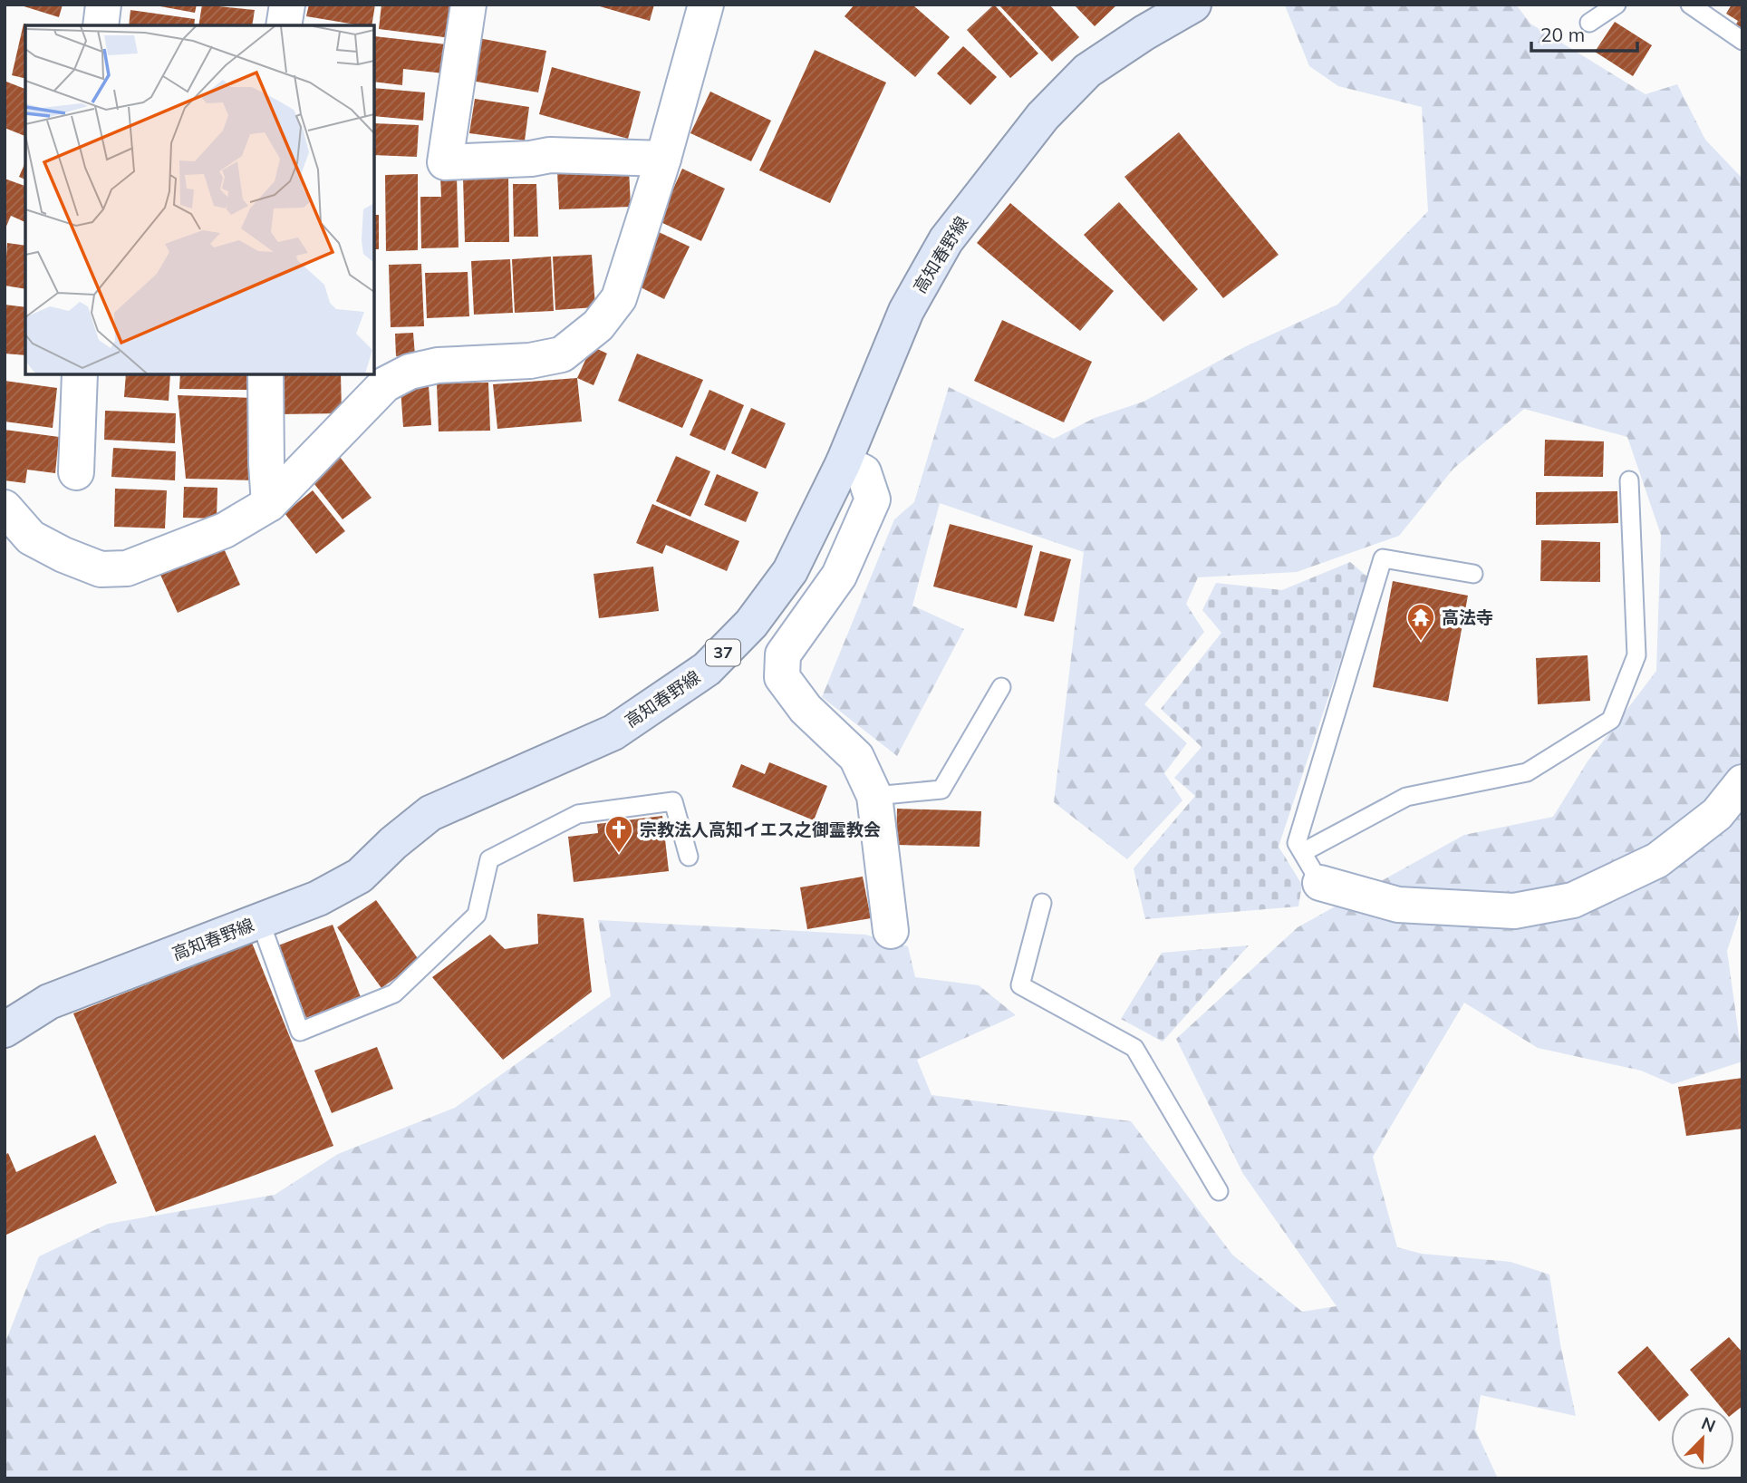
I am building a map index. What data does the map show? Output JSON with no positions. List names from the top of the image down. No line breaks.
{"streets":{"main road":["高知春野線","37"]},"places":{"temple":["高法寺"],"church":["宗教法人高知イエス之御霊教会"]},"scale_bar":"20 m","north":"top right"}
